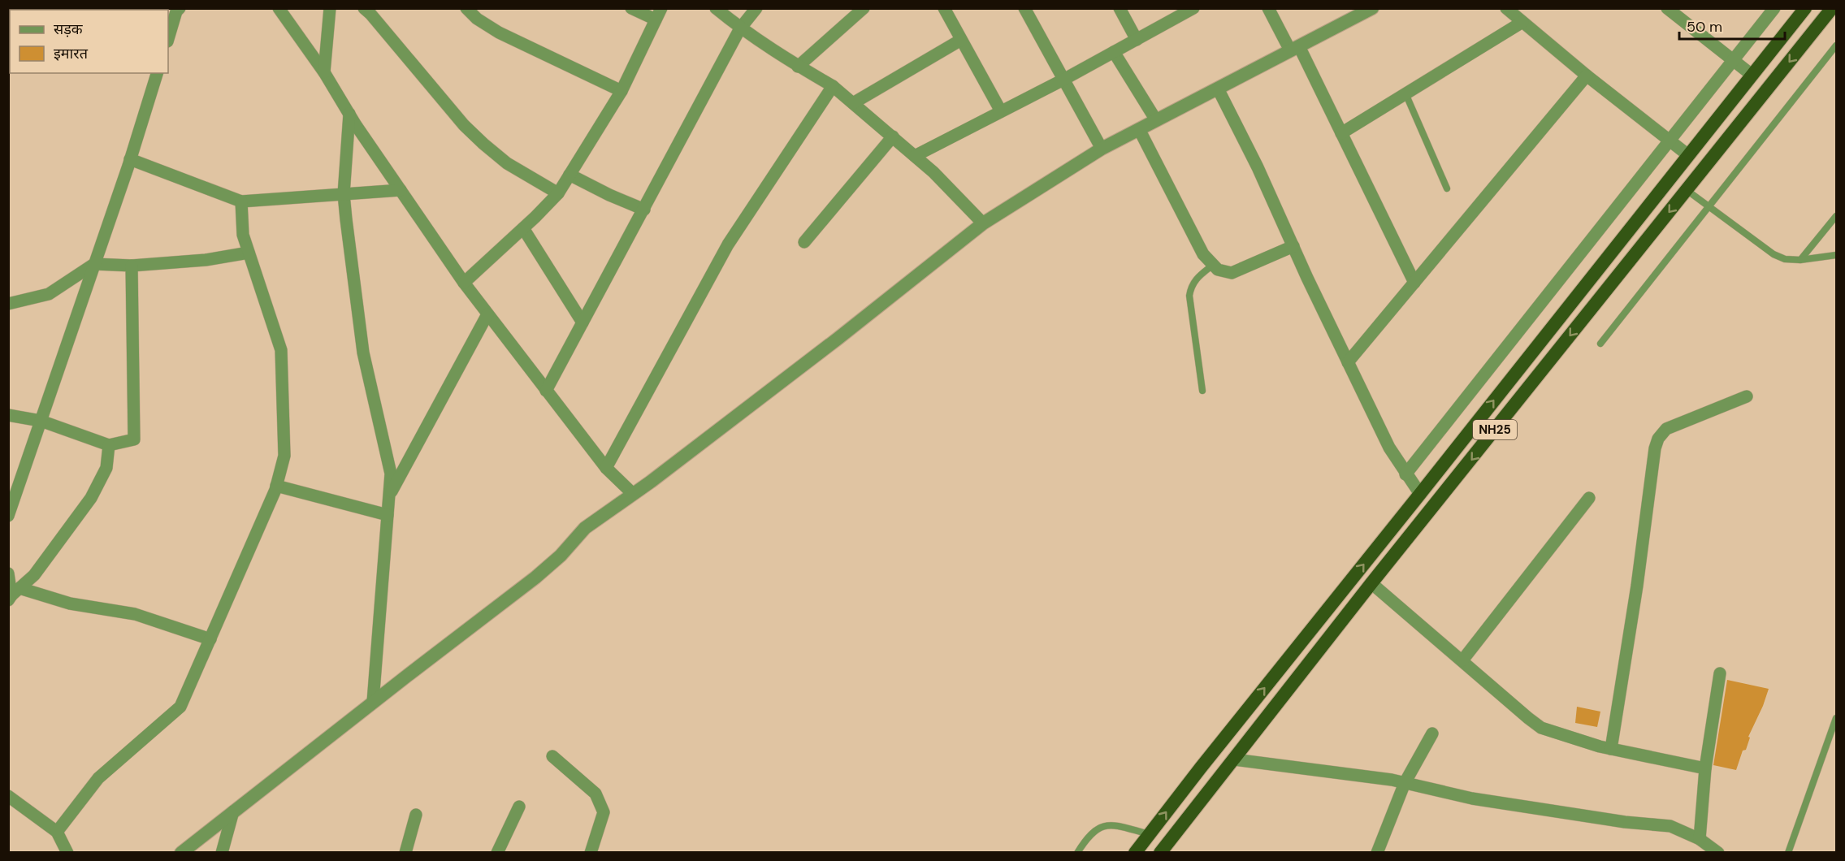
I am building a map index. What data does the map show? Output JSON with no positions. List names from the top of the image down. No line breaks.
{"streets":{"highway":["NH25"]},"legend":["सड़क","इमारत"],"scale_bar":"50 m"}
